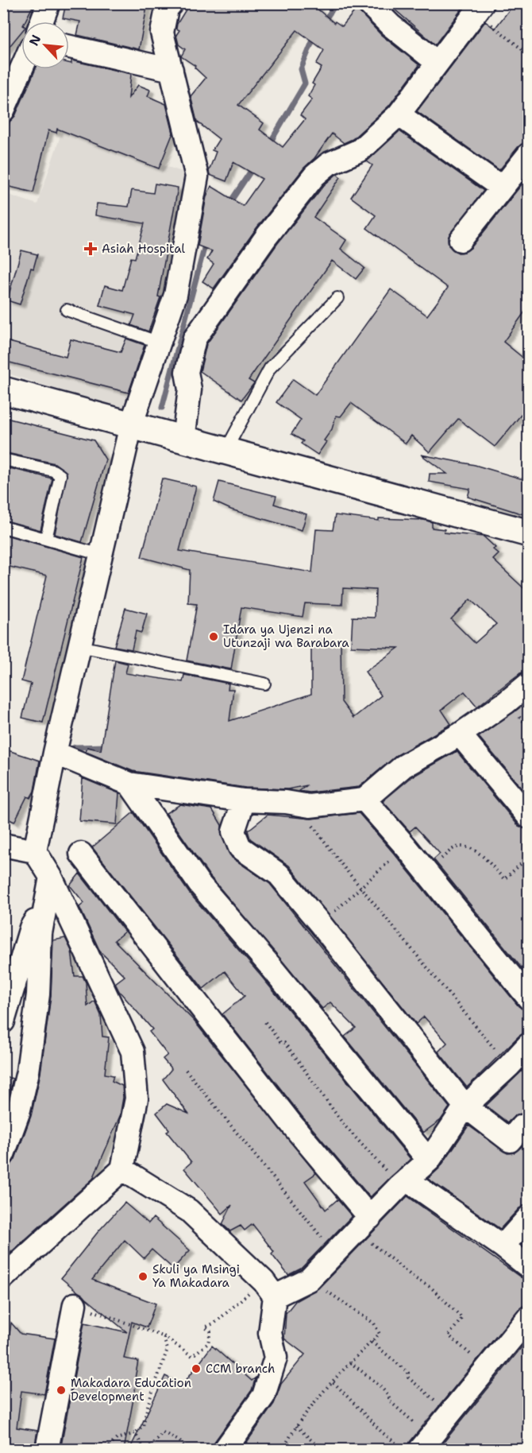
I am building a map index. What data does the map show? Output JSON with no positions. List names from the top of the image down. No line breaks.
{"places":{"health":["Asiah Hospital"],"other":["Idara ya Ujenzi na Utunzaji wa Barabara","Skuli ya Msingi Ya Makadara","CCM branch","Makadara Education Development"]},"north":"top left"}
